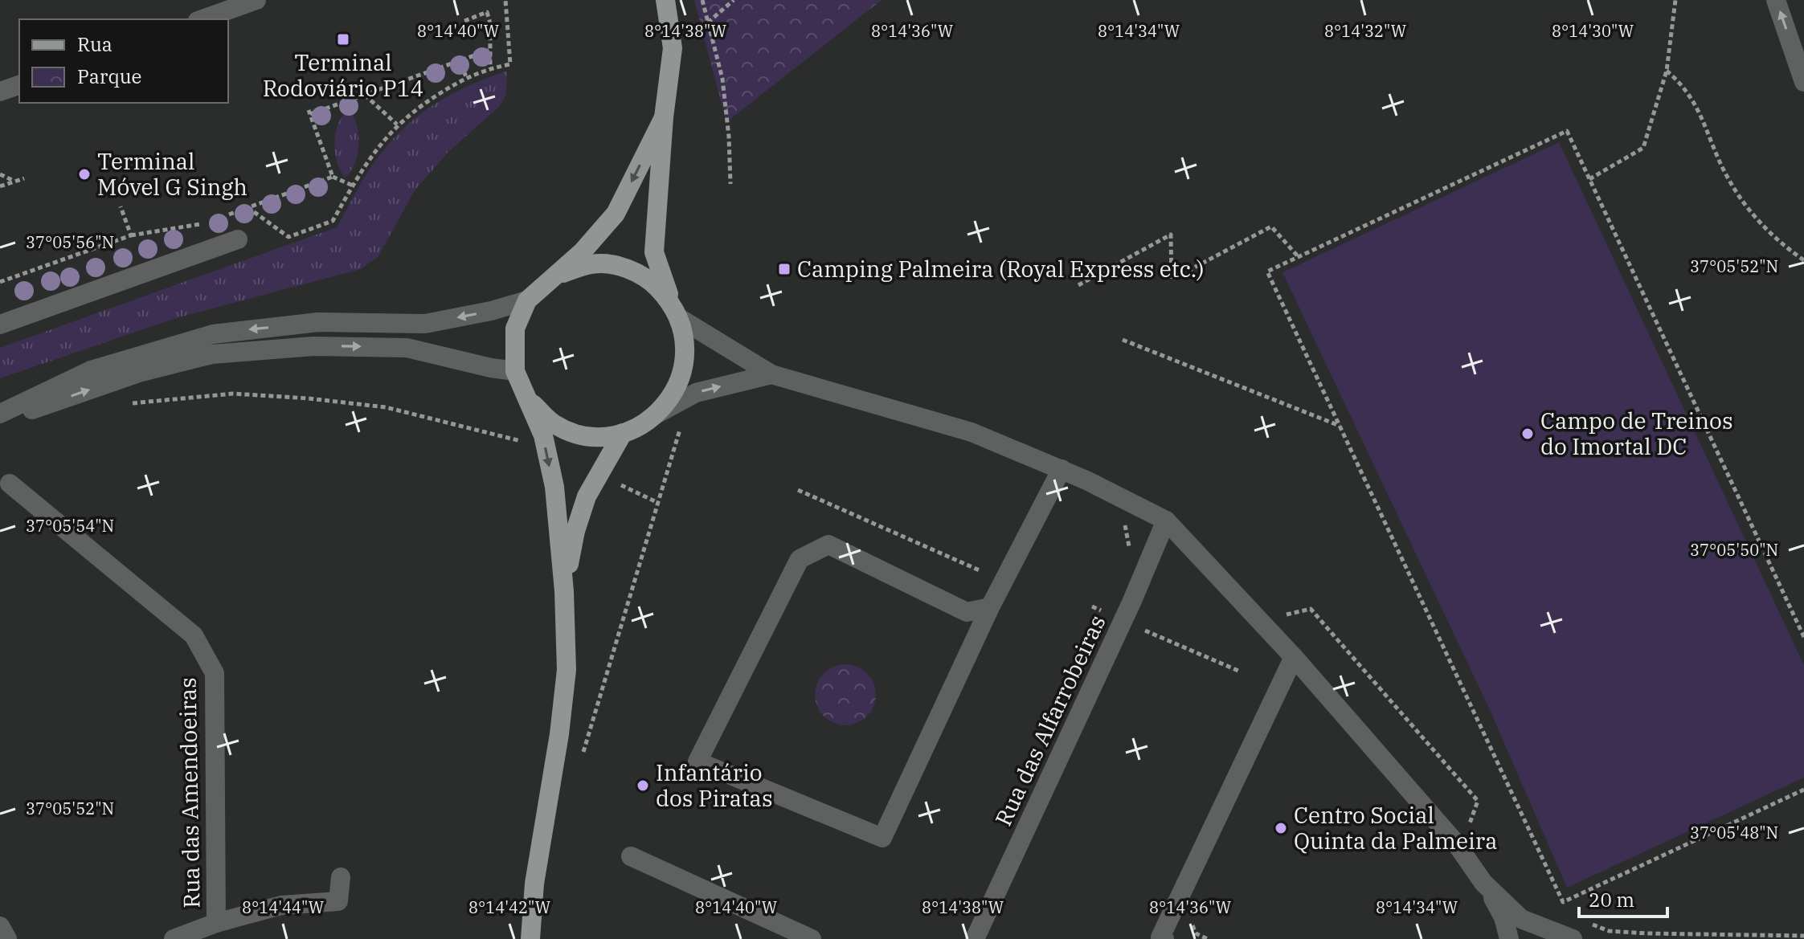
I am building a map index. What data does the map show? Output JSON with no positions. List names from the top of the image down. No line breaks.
{"streets":{"street":["Rua das Alfarrobeiras","Rua das Amendoeiras"]},"places":{"transit":["Terminal Rodoviário P14","Camping Palmeira (Royal Express etc.)"],"other":["Terminal Móvel G Singh","Campo de Treinos do Imortal DC","Infantário dos Piratas","Centro Social Quinta da Palmeira"]},"legend":["Rua","Parque"],"scale_bar":"20 m","coordinates":["8°14'40\"W","8°14'38\"W","8°14'36\"W","8°14'34\"W","8°14'32\"W","8°14'30\"W","37°05'56\"N","37°05'52\"N","37°05'54\"N","37°05'50\"N","37°05'48\"N","8°14'44\"W","8°14'42\"W"]}
